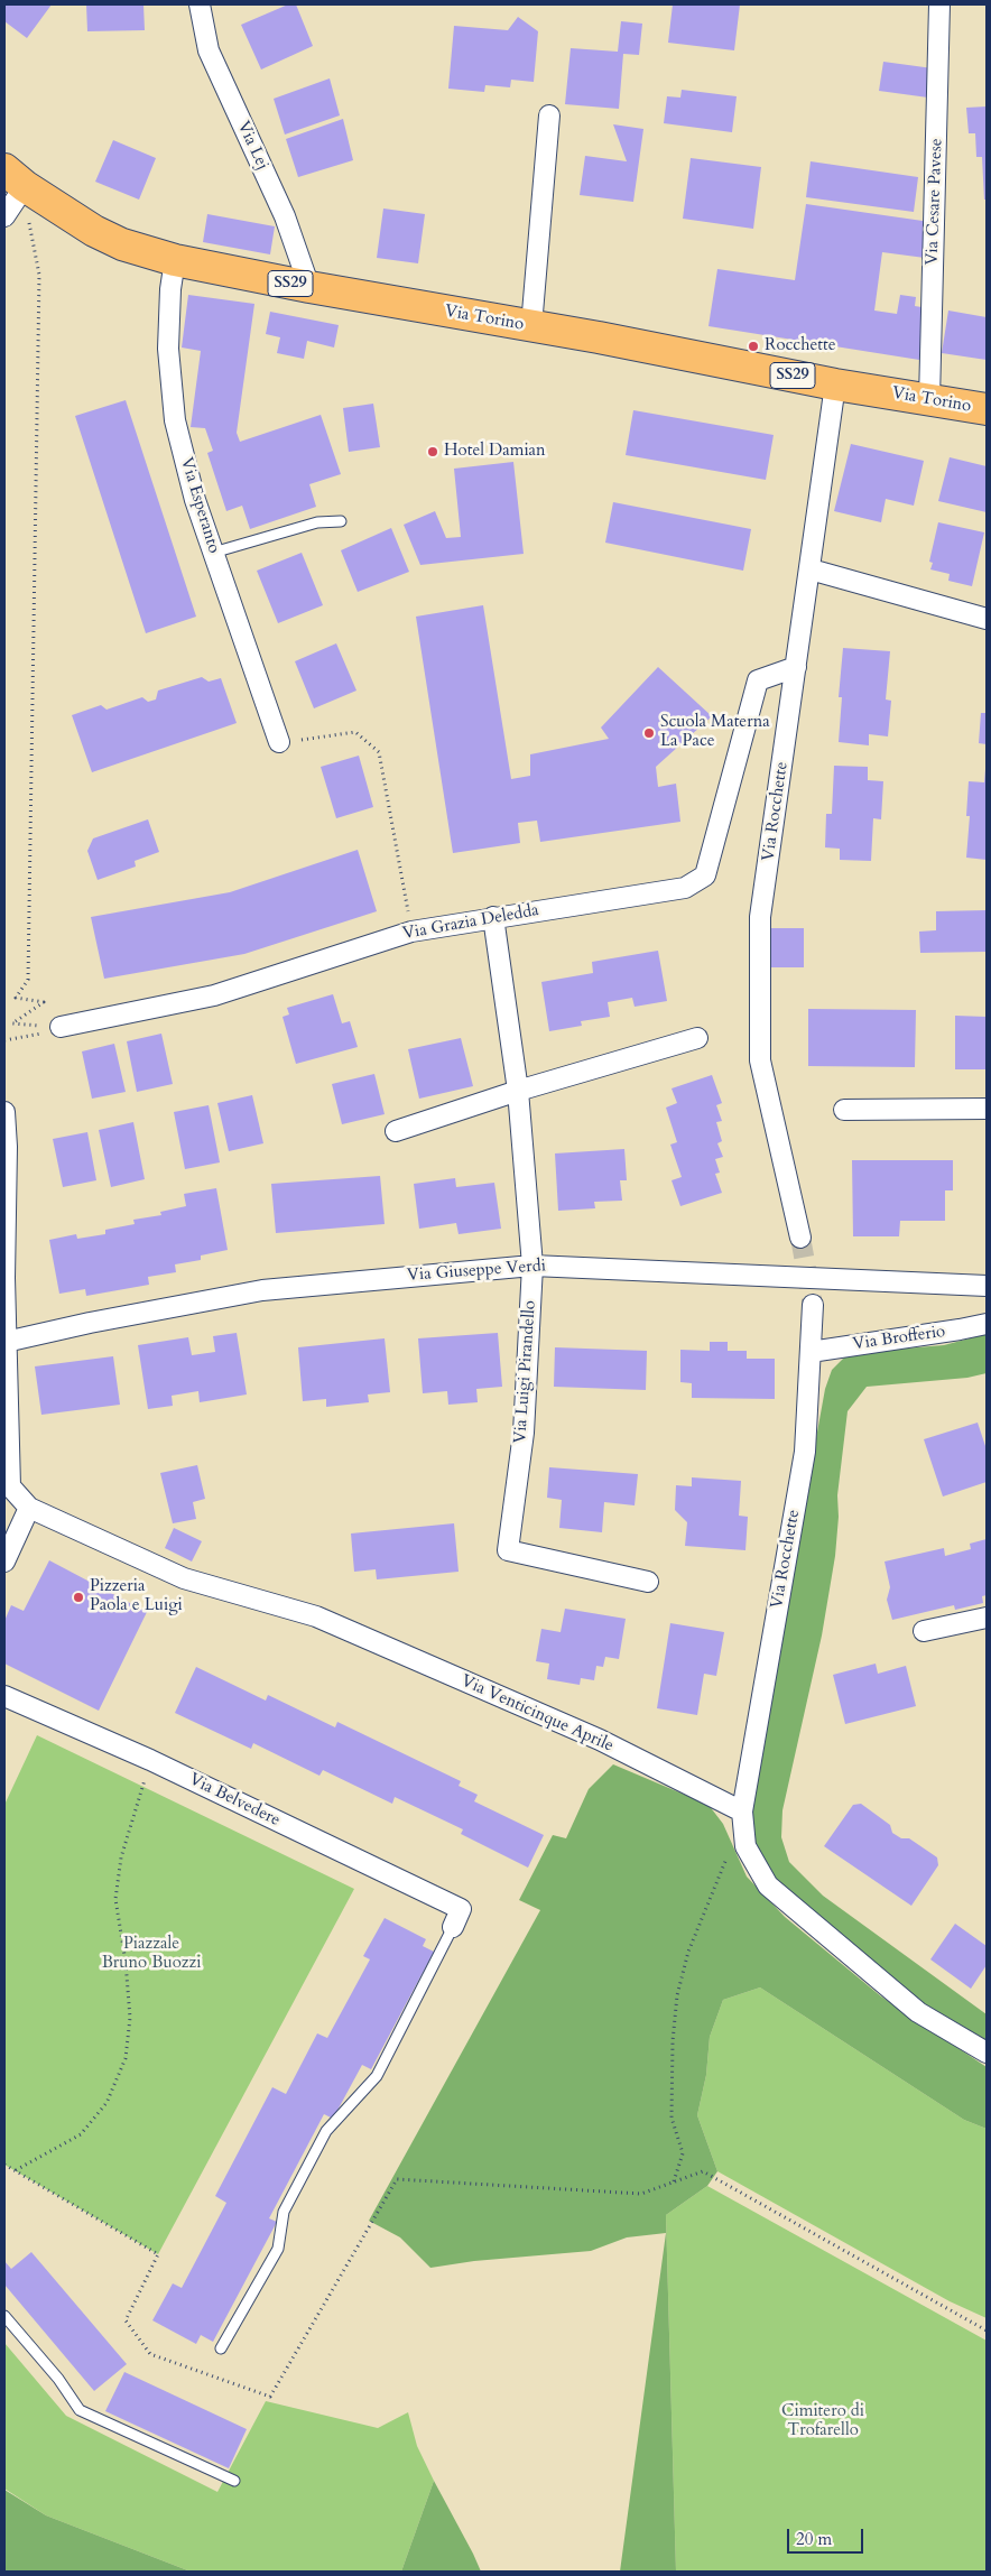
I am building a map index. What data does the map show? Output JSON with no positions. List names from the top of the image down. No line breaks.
{"streets":{"main road":["SS29","Via Torino"],"street":["Via Lej","Via Cesare Pavese","Via Esperanto","Via Rocchette","Via Grazia Deledda","Via Giuseppe Verdi","Via Brofferio","Via Luigi Pirandello","Via Venticinque Aprile","Via Belvedere"]},"crossings":[["Via Lej","Via Torino"],["Via Cesare Pavese","Via Torino"],["Via Torino","Via Esperanto"],["Via Torino","Via Rocchette"],["Via Rocchette","Via Grazia Deledda"],["Via Rocchette","Via Brofferio"],["Via Rocchette","Via Venticinque Aprile"],["Via Grazia Deledda","Via Luigi Pirandello"],["Via Giuseppe Verdi","Via Luigi Pirandello"]],"parks":["Piazzale Bruno Buozzi","Cimitero di Trofarello"],"places":["Rocchette","Hotel Damian","Scuola Materna La Pace","Pizzeria Paola e Luigi"],"scale_bar":"20 m"}
